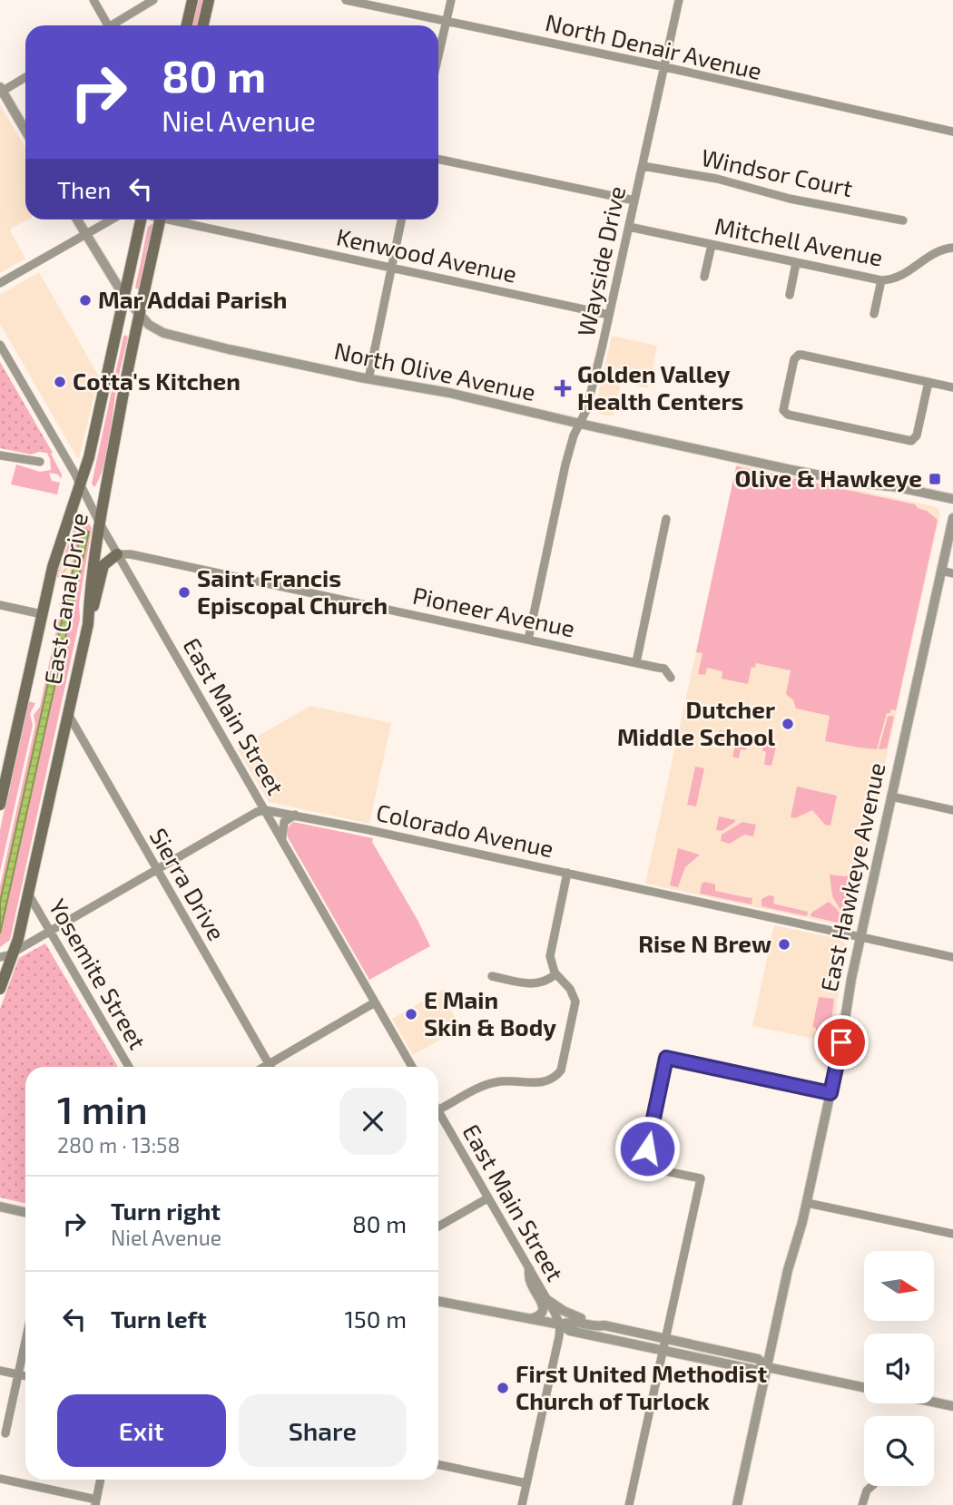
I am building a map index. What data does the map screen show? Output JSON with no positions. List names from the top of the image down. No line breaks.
{"streets":{"main road":["East Canal Drive"],"street":["North Denair Avenue","Windsor Court","Mitchell Avenue","Kenwood Avenue","Wayside Drive","North Olive Avenue","Pioneer Avenue","East Main Street","Colorado Avenue","East Hawkeye Avenue","Sierra Drive","Yosemite Street"]},"crossings":[["North Denair Avenue","Wayside Drive"],["Windsor Court","Wayside Drive"],["Mitchell Avenue","Wayside Drive"],["Kenwood Avenue","Wayside Drive"],["Wayside Drive","North Olive Avenue"],["Wayside Drive","Pioneer Avenue"],["North Olive Avenue","East Canal Drive"],["East Canal Drive","East Main Street"],["East Canal Drive","Sierra Drive"],["East Canal Drive","Yosemite Street"],["Pioneer Avenue","East Main Street"],["East Main Street","Colorado Avenue"],["Colorado Avenue","East Hawkeye Avenue"]],"places":{"other":["Mar Addai Parish","Cotta's Kitchen","Saint Francis Episcopal Church","Dutcher Middle School","Rise N Brew","E Main Skin & Body","First United Methodist Church of Turlock"],"health":["Golden Valley Health Centers"],"transit":["Olive & Hawkeye"]},"north":"right","page":{"turn":["80 m","Niel Avenue"],"then":"Then","heading":["1 min","280 m · 13:58"],"list":[{"name":"Turn right","note":"Niel Avenue","value":"80 m"},{"name":"Turn left","value":"150 m"}],"buttons":["Exit","Share"]}}
